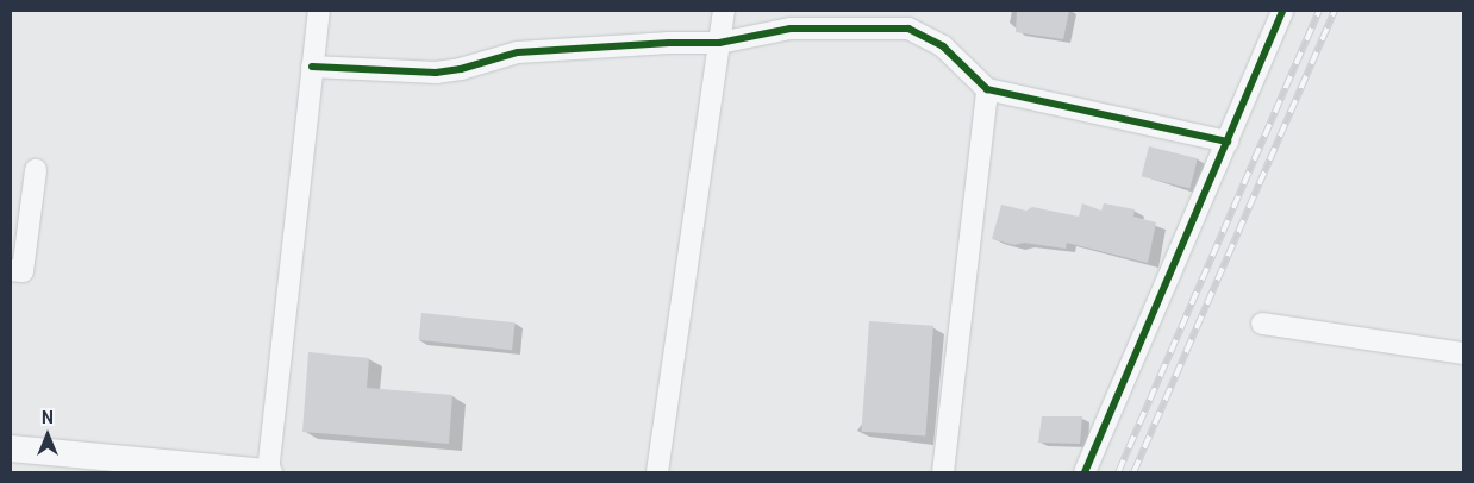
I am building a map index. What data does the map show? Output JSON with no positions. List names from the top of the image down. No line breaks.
{"north":"top"}
